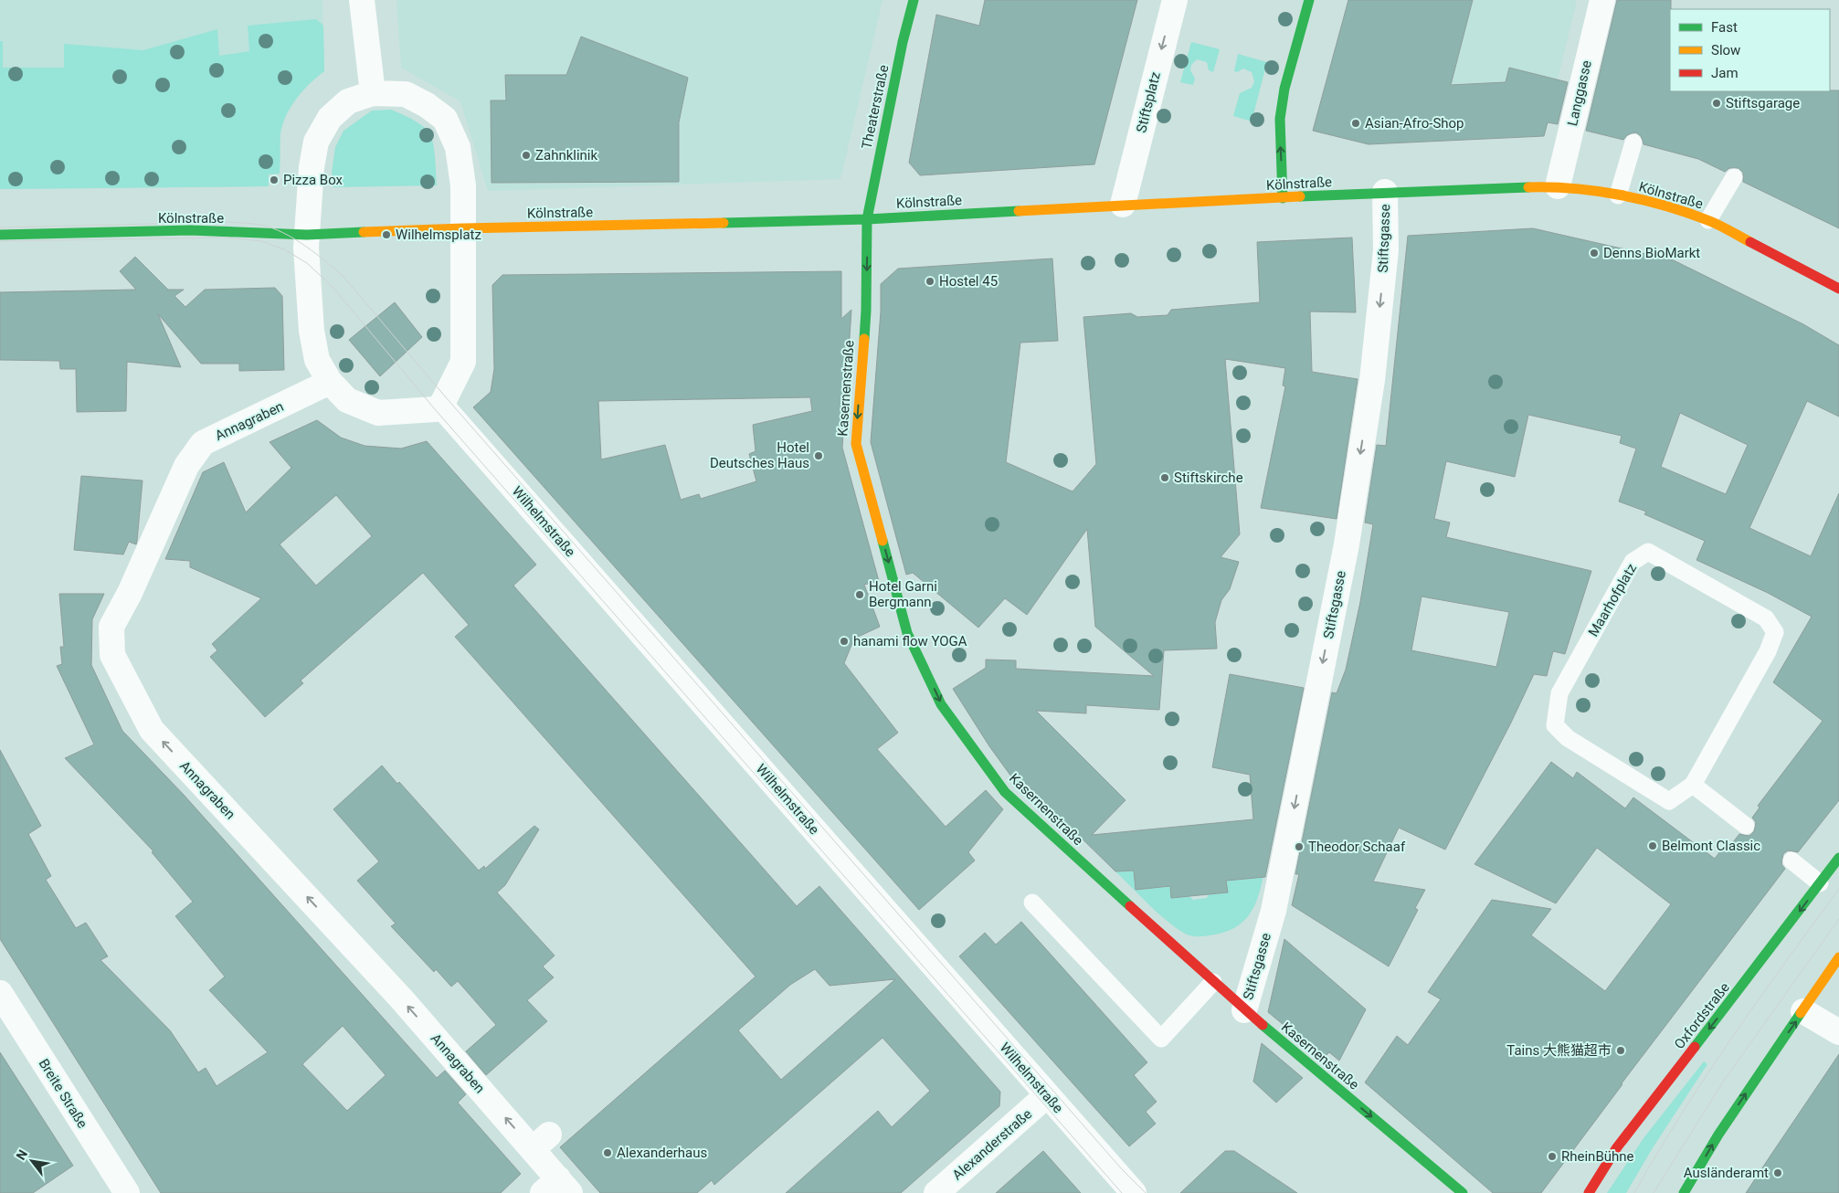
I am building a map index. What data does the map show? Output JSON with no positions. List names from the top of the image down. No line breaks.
{"streets":{"street":["Langgasse","Stiftsplatz","Theaterstraße","Kölnstraße","Stiftsgasse","Kasernenstraße","Annagraben","Wilhelmstraße","Oxfordstraße","Breite Straße","Alexanderstraße"],"lane":["Maarhofplatz"]},"crossings":[["Langgasse","Kölnstraße"],["Stiftsplatz","Kölnstraße"],["Theaterstraße","Kölnstraße"],["Theaterstraße","Kasernenstraße"],["Kölnstraße","Stiftsgasse"],["Kölnstraße","Kasernenstraße"],["Stiftsgasse","Kasernenstraße"],["Wilhelmstraße","Alexanderstraße"]],"one_way":["Stiftsgasse","Kasernenstraße"],"places":["Stiftsgarage","Asian-Afro-Shop","Zahnklinik","Pizza Box","Wilhelmsplatz","Denns BioMarkt","Hostel 45","Hotel Deutsches Haus","Stiftskirche","Hotel Garni Bergmann","hanami flow YOGA","Belmont Classic","Theodor Schaaf","Tains 大熊猫超市","Alexanderhaus","RheinBühne","Ausländeramt"],"legend":["Fast","Slow","Jam"],"north":"top left"}
